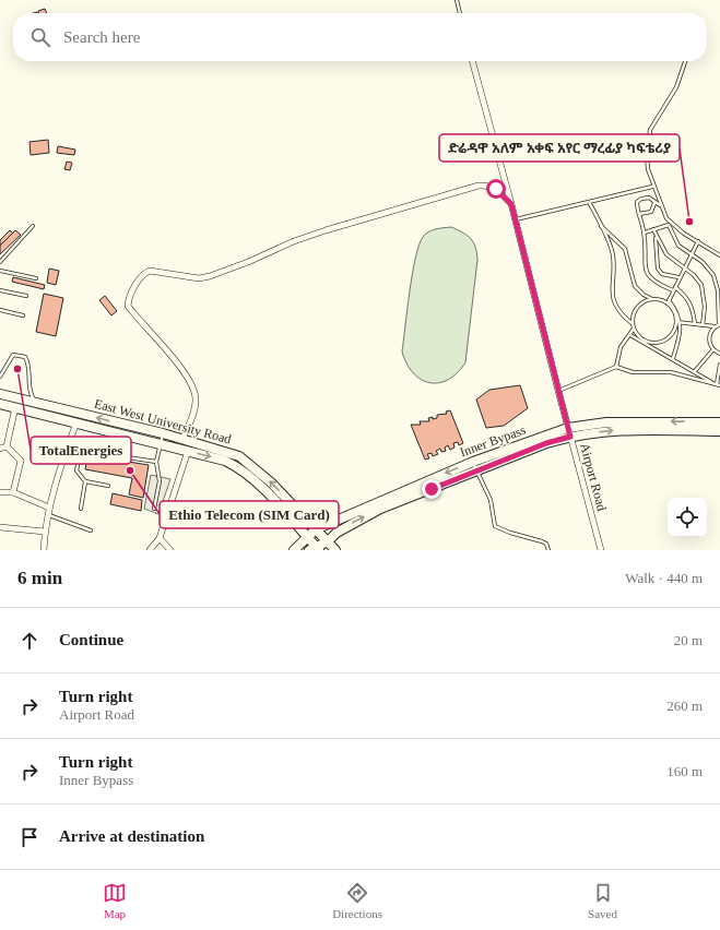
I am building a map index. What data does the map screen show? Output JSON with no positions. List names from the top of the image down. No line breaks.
{"streets":{"main road":["East West University Road","Inner Bypass"],"street":["Airport Road"]},"crossings":[["East West University Road","Inner Bypass"],["Inner Bypass","Airport Road"]],"places":["ድሬዳዋ አለም አቀፍ አየር ማረፊያ ካፍቴሪያ","TotalEnergies","Ethio Telecom (SIM Card)"],"page":{"search":"Search here","heading":["6 min","Walk · 440 m"],"list":[["Continue","20 m"],["Turn right","Airport Road","260 m"],["Turn right","Inner Bypass","160 m"],"Arrive at destination"],"nav":["Map","Directions","Saved"]}}
